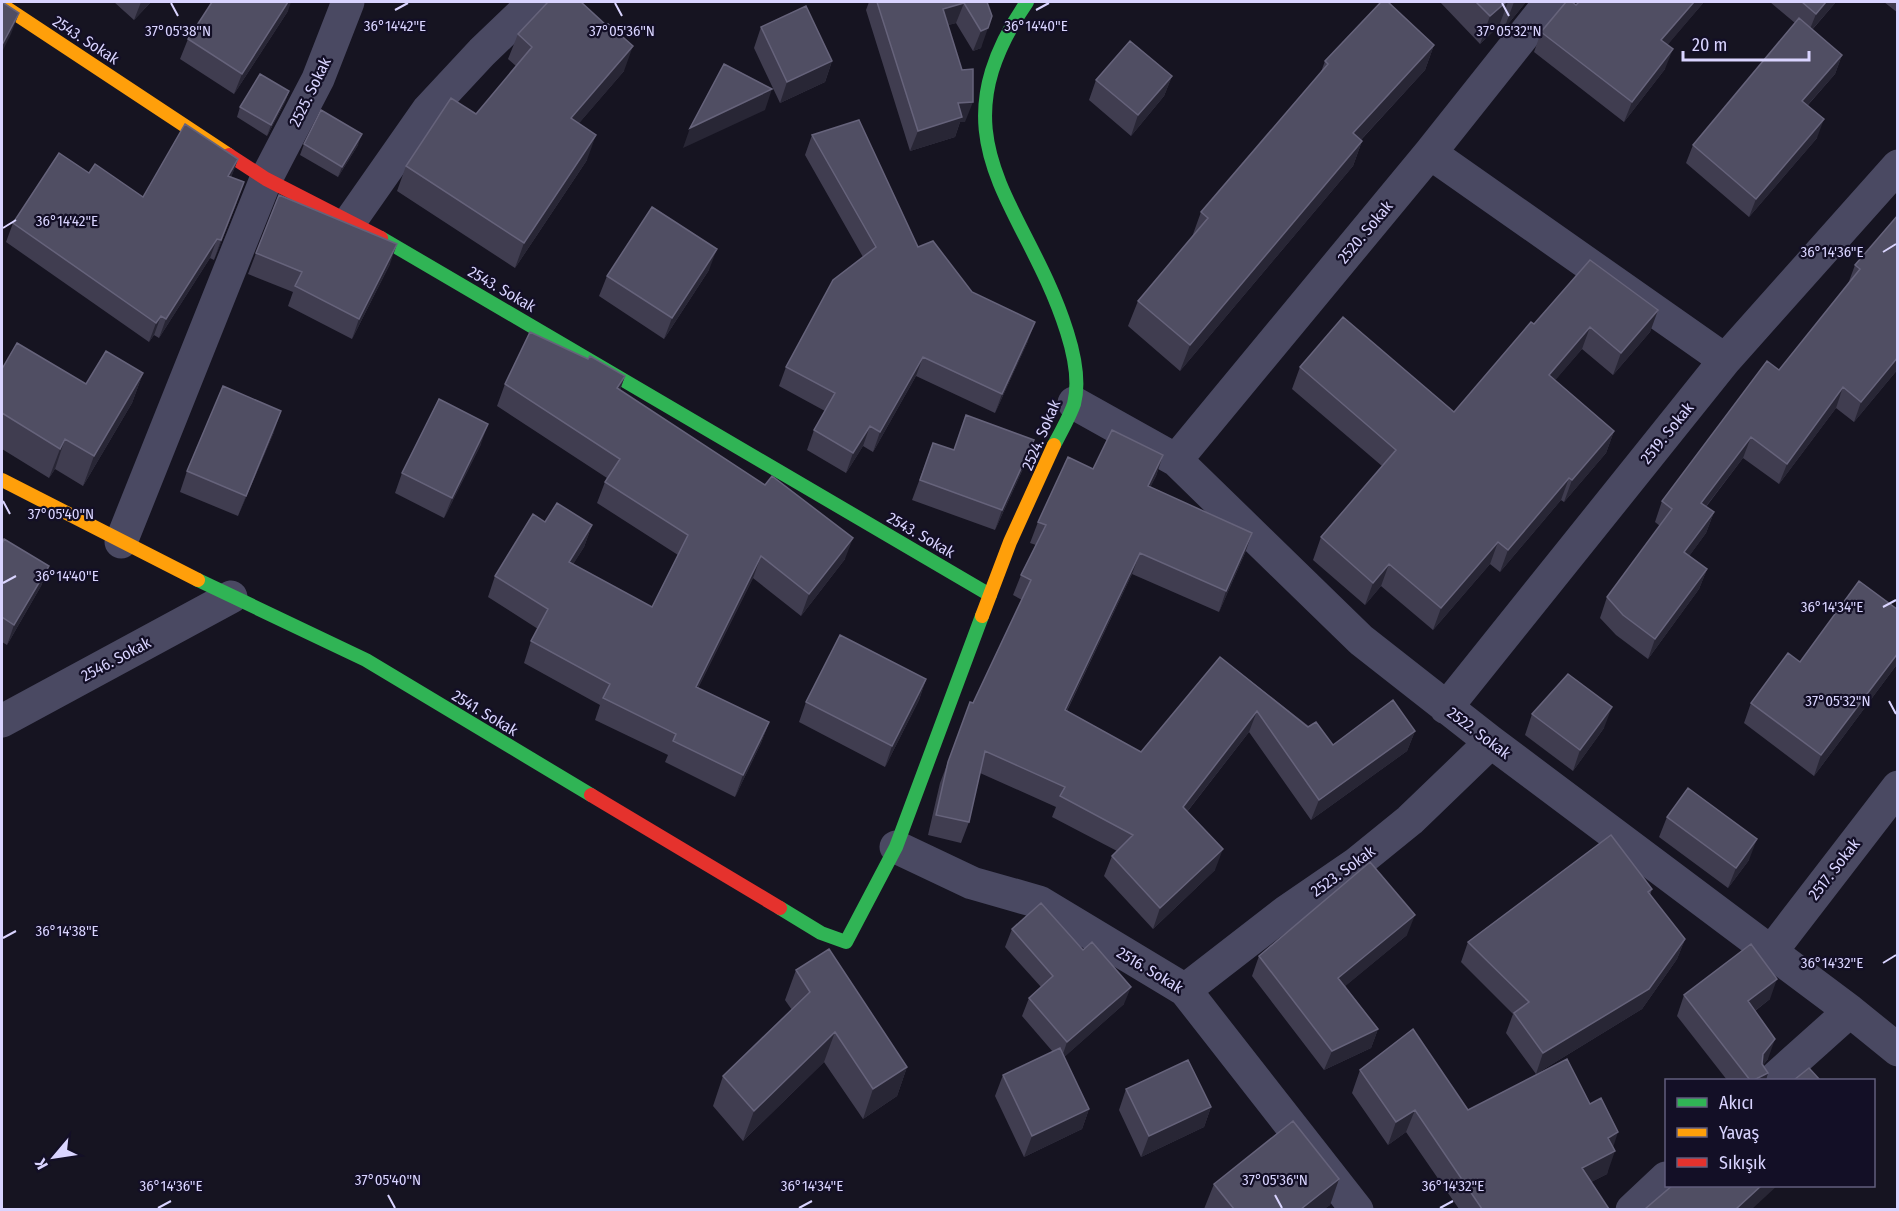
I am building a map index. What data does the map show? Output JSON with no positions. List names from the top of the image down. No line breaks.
{"streets":{"street":["2543. Sokak","2525. Sokak","2520. Sokak","2519. Sokak","2524. Sokak","2546. Sokak","2541. Sokak","2522. Sokak","2517. Sokak","2523. Sokak","2516. Sokak"]},"crossings":[["2543. Sokak","2525. Sokak"],["2543. Sokak","2524. Sokak"],["2525. Sokak","2541. Sokak"],["2520. Sokak","2522. Sokak"],["2519. Sokak","2522. Sokak"],["2524. Sokak","2541. Sokak"],["2524. Sokak","2522. Sokak"],["2524. Sokak","2516. Sokak"],["2546. Sokak","2541. Sokak"],["2541. Sokak","2516. Sokak"],["2522. Sokak","2517. Sokak"],["2522. Sokak","2523. Sokak"],["2523. Sokak","2516. Sokak"]],"legend":["Akıcı","Yavaş","Sıkışık"],"scale_bar":"20 m","north":"bottom left","coordinates":["36°14'42\"E","36°14'40\"E","37°05'38\"N","37°05'36\"N","37°05'32\"N","36°14'36\"E","37°05'40\"N","36°14'34\"E","36°14'38\"E","36°14'32\"E"]}
